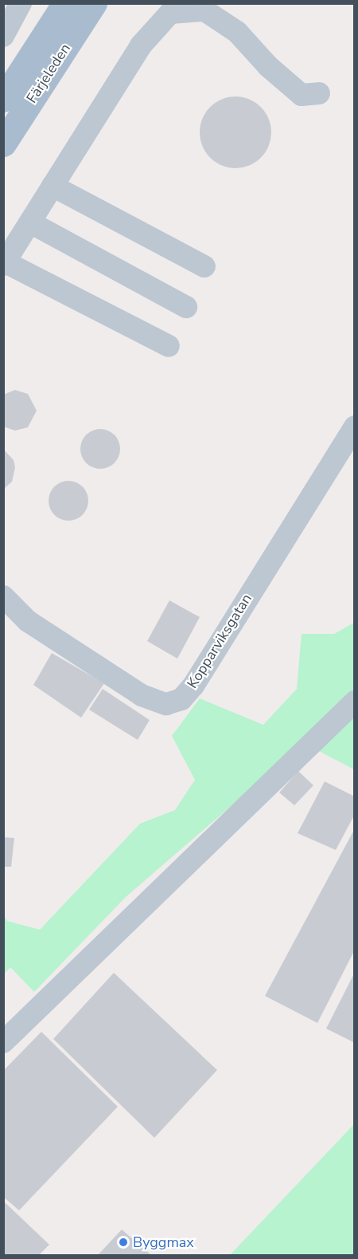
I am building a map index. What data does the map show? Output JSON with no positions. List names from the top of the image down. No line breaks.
{"streets":{"main road":["Färjeleden"],"street":["Kopparviksgatan"]},"places":["Byggmax"]}
